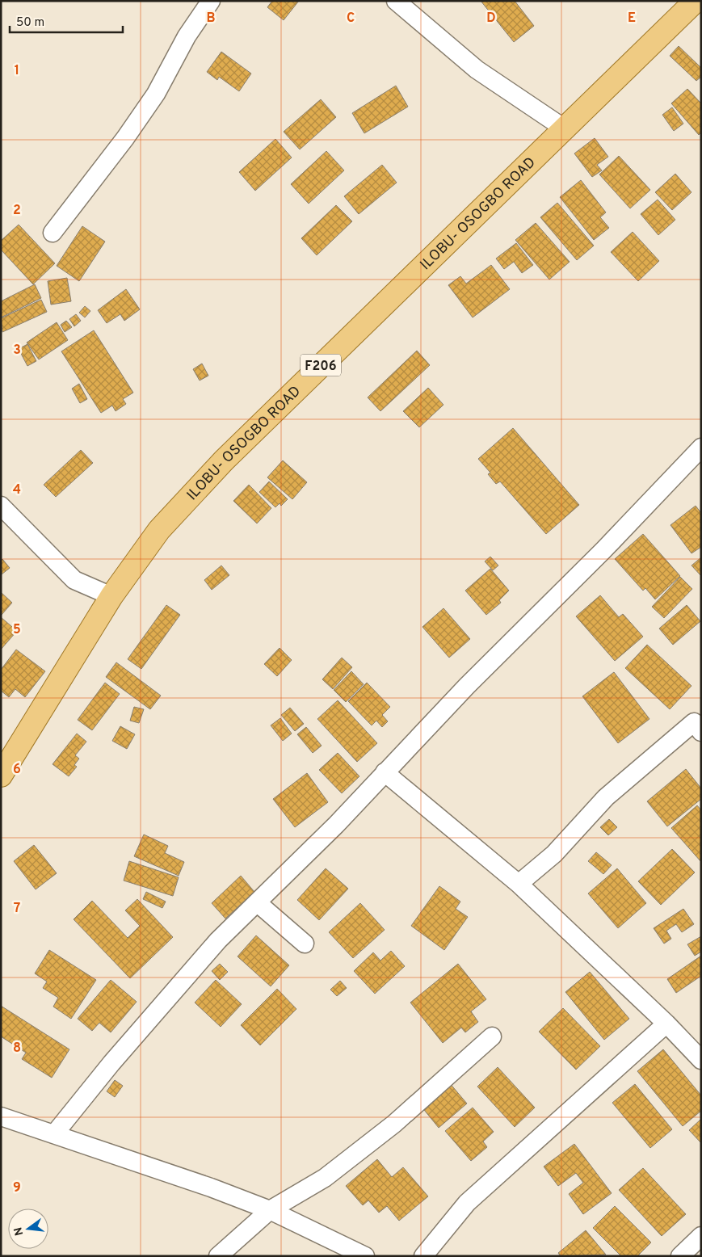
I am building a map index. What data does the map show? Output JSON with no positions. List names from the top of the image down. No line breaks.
{"streets":{"main road":["ILOBU- OSOGBO ROAD","F206"]},"scale_bar":"50 m","north":"left","grid":{"columns":["B","C","D","E"],"rows":["1","2","3","4","5","6","7","8","9"]}}
